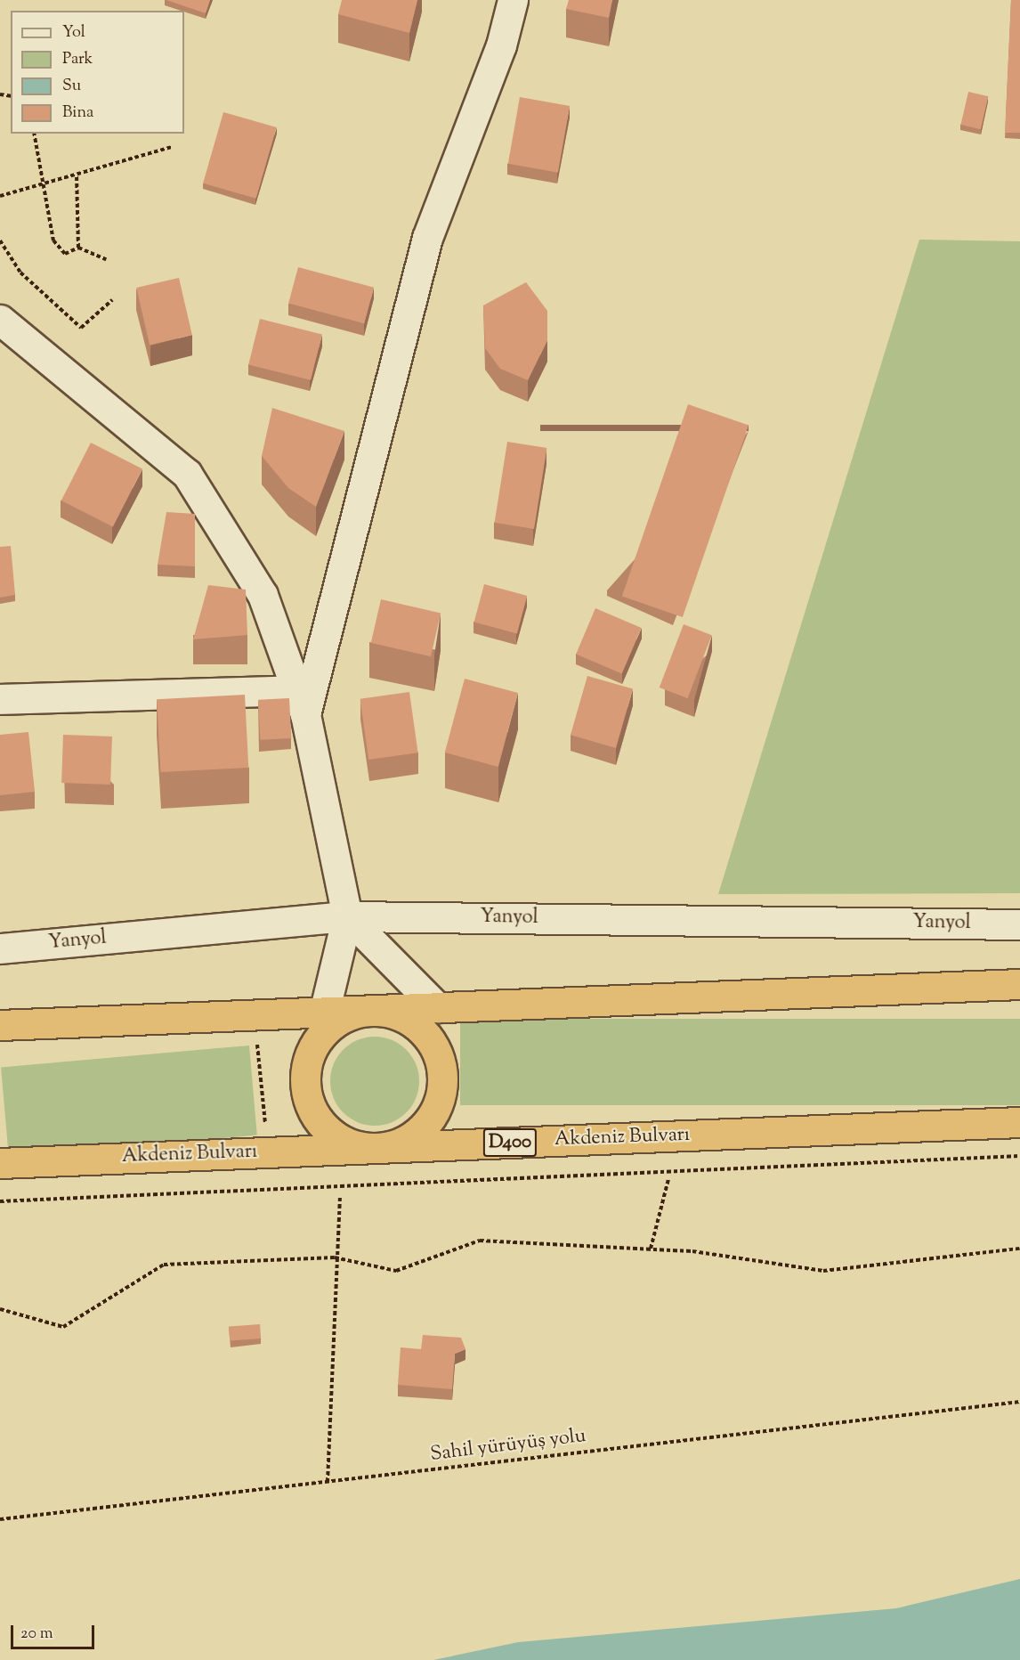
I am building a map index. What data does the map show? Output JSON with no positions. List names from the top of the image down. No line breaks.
{"streets":{"highway":["Akdeniz Bulvarı","D400"],"street":["Yanyol"],"path":["Sahil yürüyüş yolu"]},"legend":["Yol","Park","Su","Bina"],"scale_bar":"20 m"}
